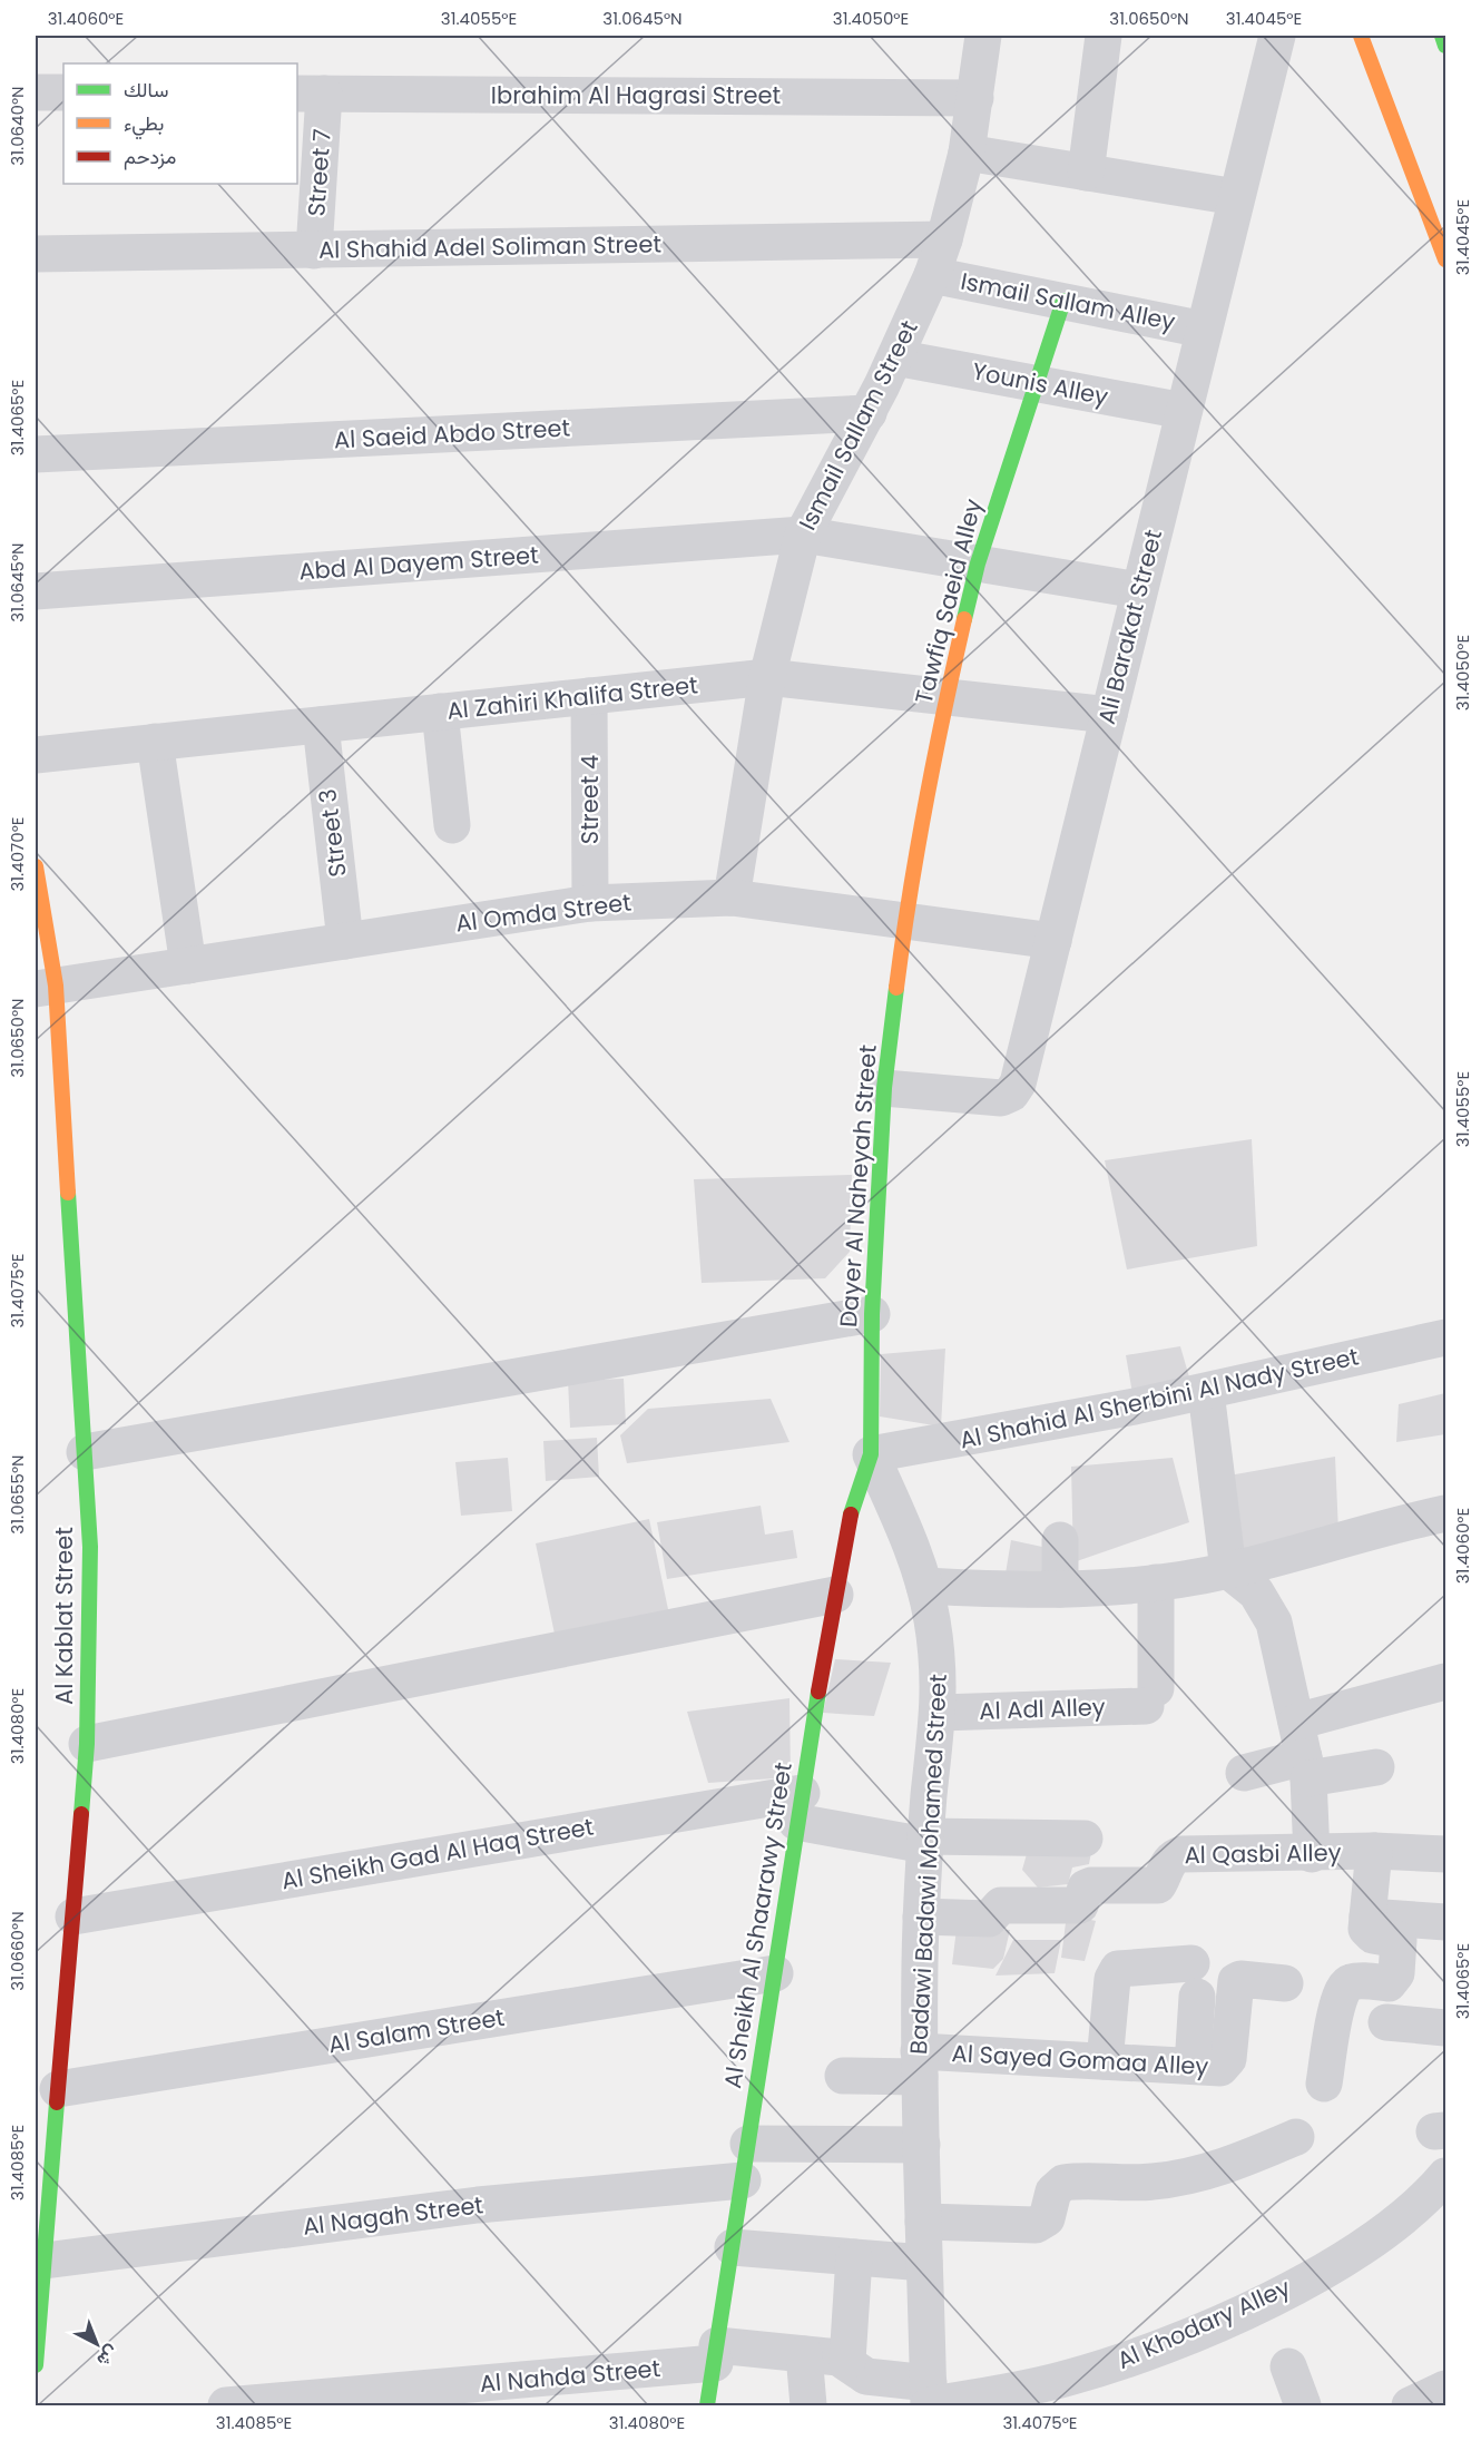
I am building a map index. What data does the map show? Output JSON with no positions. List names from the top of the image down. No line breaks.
{"streets":{"street":["Ibrahim Al Hagrasi Street","Street 7","Al Shahid Adel Soliman Street","Ismail Sallam Alley","Younis Alley","Ismail Sallam Street","Al Saeid Abdo Street","Abd Al Dayem Street","Tawfiq Saeid Alley","Ali Barakat Street","Al Zahiri Khalifa Street","Street 4","Street 3","Al Omda Street","Dayer Al Naheyah Street","Al Shahid Al Sherbini Al Nady Street","Al Kablat Street","Al Adl Alley","Al Sheikh Gad Al Haq Street","Al Qasbi Alley","Badawi Badawi Mohamed Street","Al Sheikh Al Shaarawy Street","Al Salam Street","Al Sayed Gomaa Alley","Al Nagah Street","Al Khodary Alley","Al Nahda Street"]},"crossings":[["Ibrahim Al Hagrasi Street","Street 7"],["Ibrahim Al Hagrasi Street","Ismail Sallam Street"],["Street 7","Al Shahid Adel Soliman Street"],["Al Shahid Adel Soliman Street","Ismail Sallam Street"],["Ismail Sallam Alley","Ismail Sallam Street"],["Ismail Sallam Alley","Tawfiq Saeid Alley"],["Ismail Sallam Alley","Ali Barakat Street"],["Younis Alley","Ismail Sallam Street"],["Younis Alley","Tawfiq Saeid Alley"],["Younis Alley","Ali Barakat Street"],["Ismail Sallam Street","Al Saeid Abdo Street"],["Ismail Sallam Street","Abd Al Dayem Street"],["Ismail Sallam Street","Al Zahiri Khalifa Street"],["Ismail Sallam Street","Al Omda Street"],["Abd Al Dayem Street","Tawfiq Saeid Alley"],["Abd Al Dayem Street","Ali Barakat Street"],["Tawfiq Saeid Alley","Al Zahiri Khalifa Street"],["Tawfiq Saeid Alley","Al Omda Street"],["Tawfiq Saeid Alley","Dayer Al Naheyah Street"],["Ali Barakat Street","Al Zahiri Khalifa Street"],["Ali Barakat Street","Al Omda Street"],["Ali Barakat Street","Dayer Al Naheyah Street"],["Al Zahiri Khalifa Street","Street 4"],["Al Zahiri Khalifa Street","Street 3"],["Street 4","Al Omda Street"],["Street 3","Al Omda Street"],["Al Omda Street","Dayer Al Naheyah Street"],["Al Omda Street","Al Kablat Street"],["Dayer Al Naheyah Street","Al Shahid Al Sherbini Al Nady Street"],["Dayer Al Naheyah Street","Badawi Badawi Mohamed Street"],["Dayer Al Naheyah Street","Al Sheikh Al Shaarawy Street"],["Al Shahid Al Sherbini Al Nady Street","Badawi Badawi Mohamed Street"],["Al Shahid Al Sherbini Al Nady Street","Al Sheikh Al Shaarawy Street"],["Al Kablat Street","Al Sheikh Gad Al Haq Street"],["Al Kablat Street","Al Salam Street"],["Al Kablat Street","Al Nagah Street"],["Al Adl Alley","Badawi Badawi Mohamed Street"],["Al Sheikh Gad Al Haq Street","Badawi Badawi Mohamed Street"],["Al Sheikh Gad Al Haq Street","Al Sheikh Al Shaarawy Street"],["Al Qasbi Alley","Badawi Badawi Mohamed Street"],["Badawi Badawi Mohamed Street","Al Sheikh Al Shaarawy Street"],["Badawi Badawi Mohamed Street","Al Sayed Gomaa Alley"],["Badawi Badawi Mohamed Street","Al Khodary Alley"],["Al Sheikh Al Shaarawy Street","Al Salam Street"],["Al Sheikh Al Shaarawy Street","Al Nagah Street"],["Al Sheikh Al Shaarawy Street","Al Nahda Street"],["Al Khodary Alley","Al Nahda Street"]],"legend":["سالك","بطيء","مزدحم"],"north":"bottom right","coordinates":["31.4060°E","31.4055°E","31.0645°N","31.4050°E","31.0650°N","31.4045°E","31.0640°N","31.4065°E","31.4070°E","31.4075°E","31.0655°N","31.4080°E","31.0660°N","31.4085°E"]}
